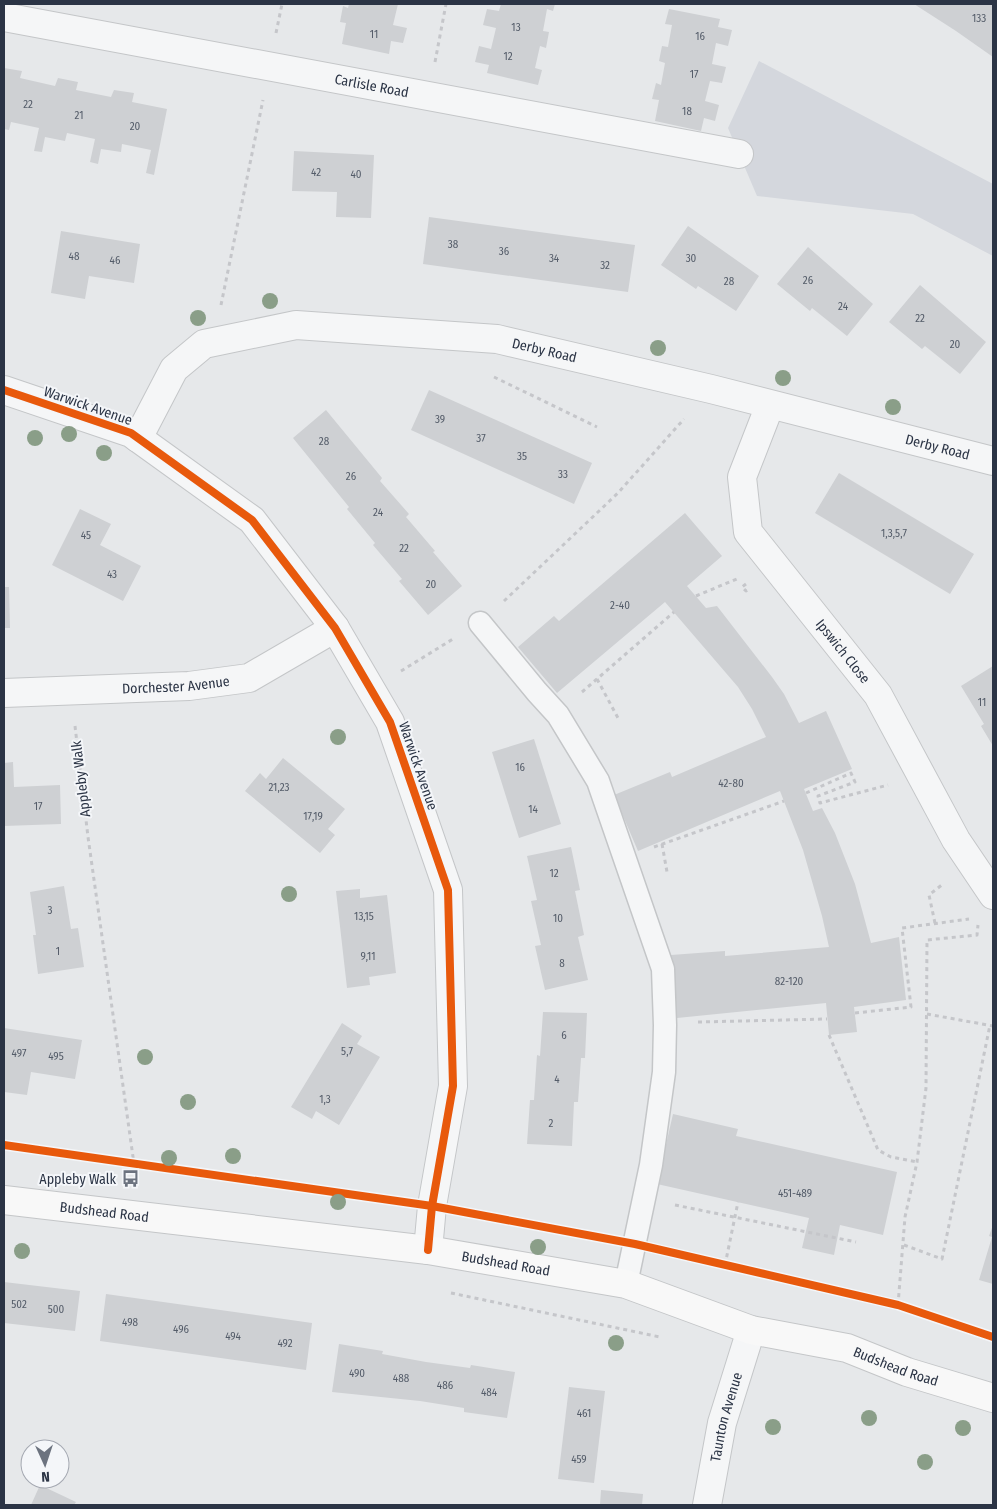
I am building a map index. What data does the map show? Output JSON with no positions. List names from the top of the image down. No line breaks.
{"streets":{"street":["Carlisle Road","Derby Road","Warwick Avenue","Ipswich Close","Dorchester Avenue","Budshead Road","Taunton Avenue"],"path":["Appleby Walk"]},"crossings":[["Derby Road","Warwick Avenue"],["Derby Road","Ipswich Close"],["Warwick Avenue","Dorchester Avenue"],["Warwick Avenue","Budshead Road"],["Dorchester Avenue","Appleby Walk"],["Budshead Road","Taunton Avenue"]],"places":{"bus stop":["Appleby Walk"]},"house_numbers":["133","13","11","16","12","17","22","18","21","20","42","40","38","36","48","34","30","46","32","26","28","24","22","20","39","37","28","35","33","26","24","1,3,5,7","45","22","43","20","2-40","11","16","42-80","21,23","17","14","17,19","12","3","13,15","10","1","9,11","8","82-120","6","5,7","497","495","4","1,3","2","451-489","502","500","498","496","494","492","490","488","486","484","461","459"],"north":"bottom"}
